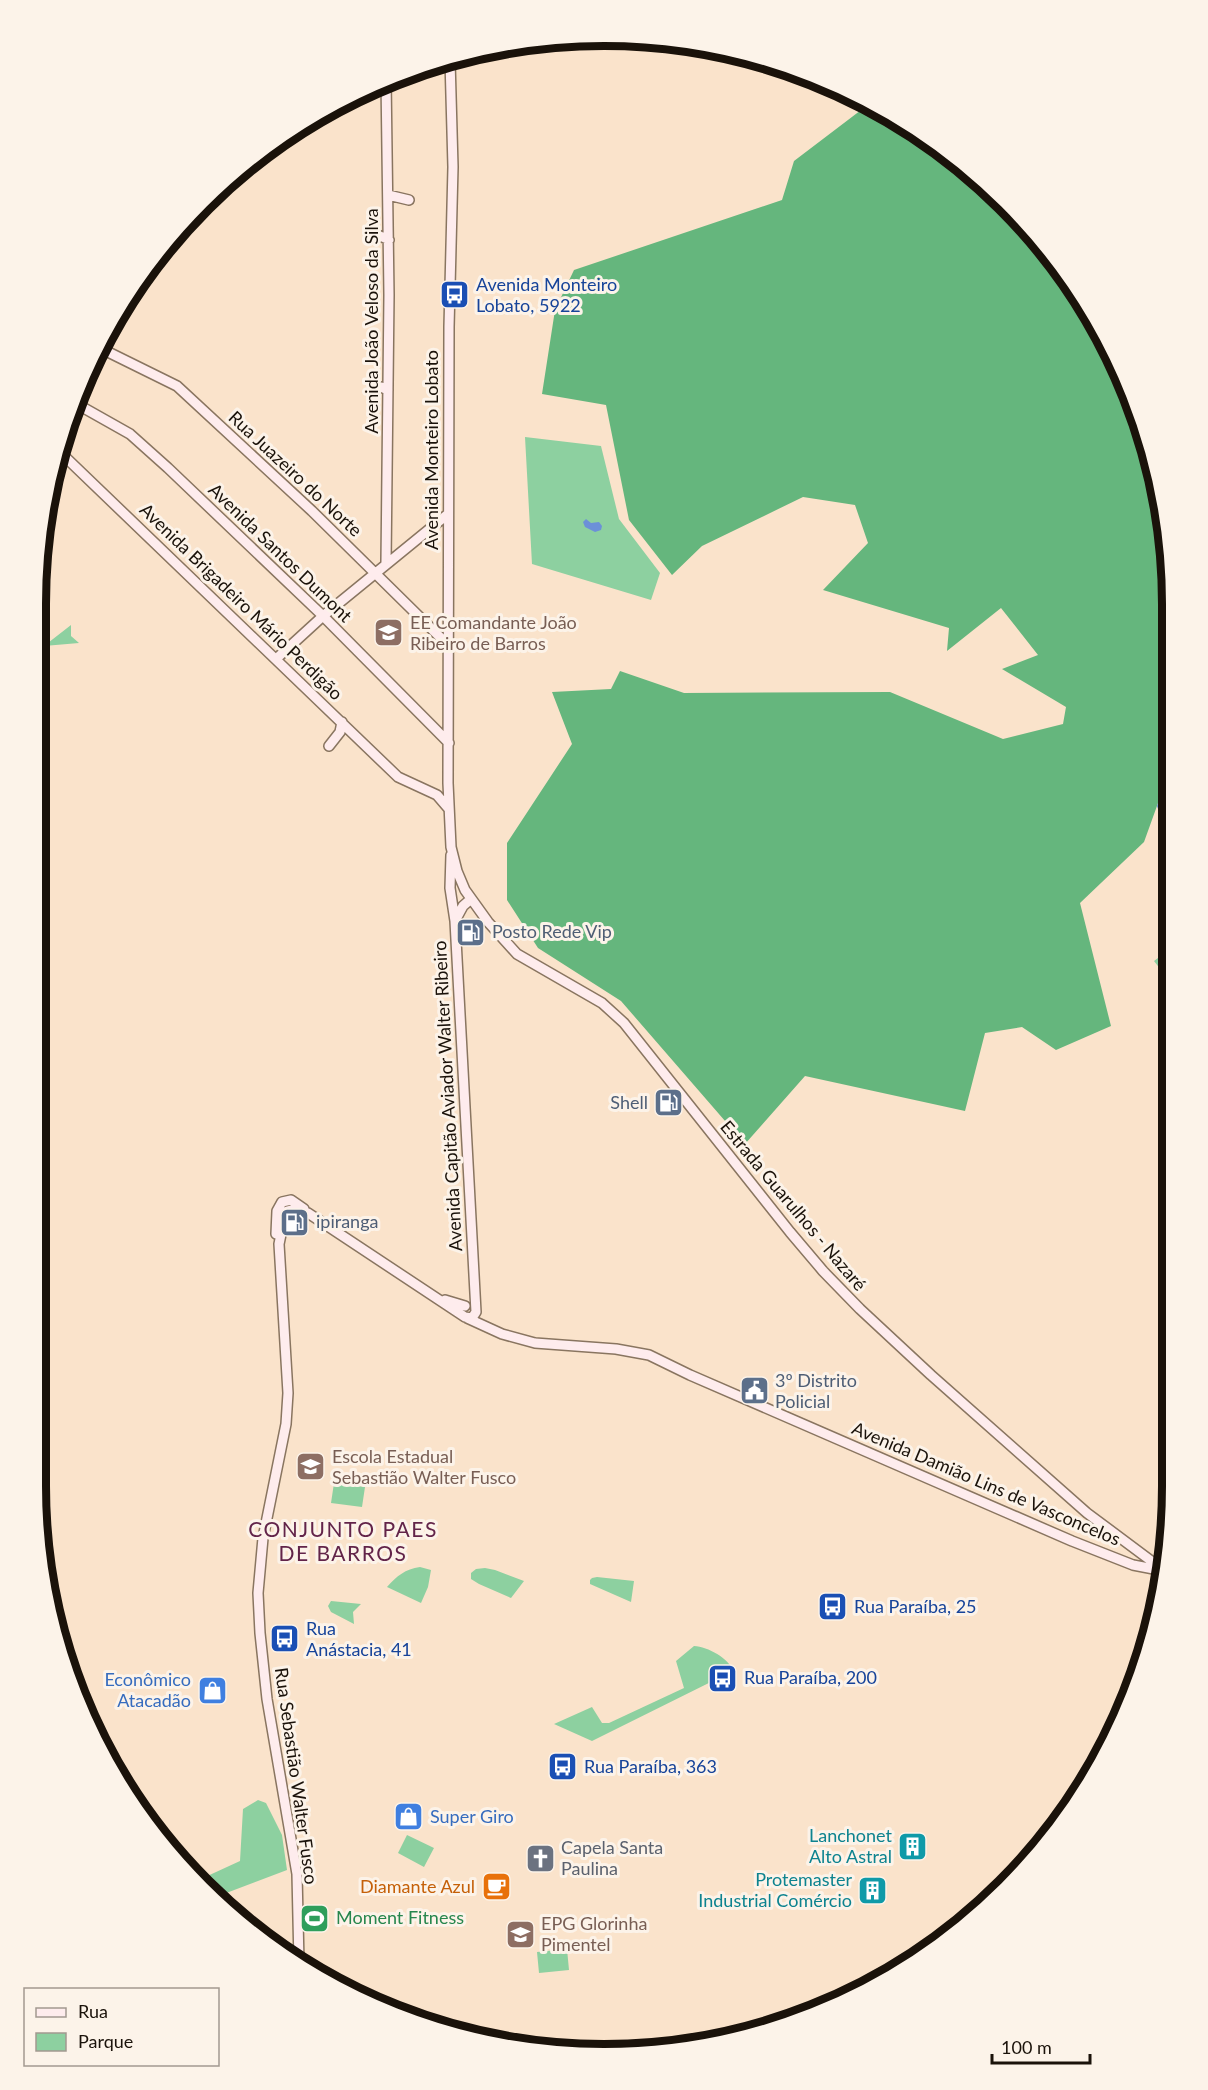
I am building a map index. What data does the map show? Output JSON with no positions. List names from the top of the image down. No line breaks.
{"streets":{"street":["Avenida João Veloso da Silva","Avenida Monteiro Lobato","Rua Juazeiro do Norte","Avenida Santos Dumont","Avenida Brigadeiro Mário Perdigão","Avenida Capitão Aviador Walter Ribeiro","Estrada Guarulhos - Nazaré","Avenida Damião Lins de Vasconcelos","Rua Sebastião Walter Fusco"]},"crossings":[["Avenida Monteiro Lobato","Rua Juazeiro do Norte"],["Avenida Monteiro Lobato","Avenida Santos Dumont"],["Avenida Monteiro Lobato","Avenida Capitão Aviador Walter Ribeiro"],["Avenida Monteiro Lobato","Estrada Guarulhos - Nazaré"],["Avenida Capitão Aviador Walter Ribeiro","Avenida Damião Lins de Vasconcelos"],["Avenida Damião Lins de Vasconcelos","Rua Sebastião Walter Fusco"]],"districts":["CONJUNTO PAES DE BARROS"],"places":{"bus stop":["Avenida Monteiro Lobato, 5922","Rua Paraíba, 25","Rua Anástacia, 41","Rua Paraíba, 200","Rua Paraíba, 363"],"school or university":["EE Comandante João Ribeiro de Barros","Escola Estadual Sebastião Walter Fusco","EPG Glorinha Pimentel"],"fuel station":["Posto Rede Vip","Shell","ipiranga"],"public building":["3º Distrito Policial"],"shop":["Econômico Atacadão","Super Giro"],"building":["Lanchonet Alto Astral","Protemaster Industrial Comércio"],"church":["Capela Santa Paulina"],"cafe":["Diamante Azul"],"sports":["Moment Fitness"]},"legend":["Rua","Parque"],"scale_bar":"100 m"}
